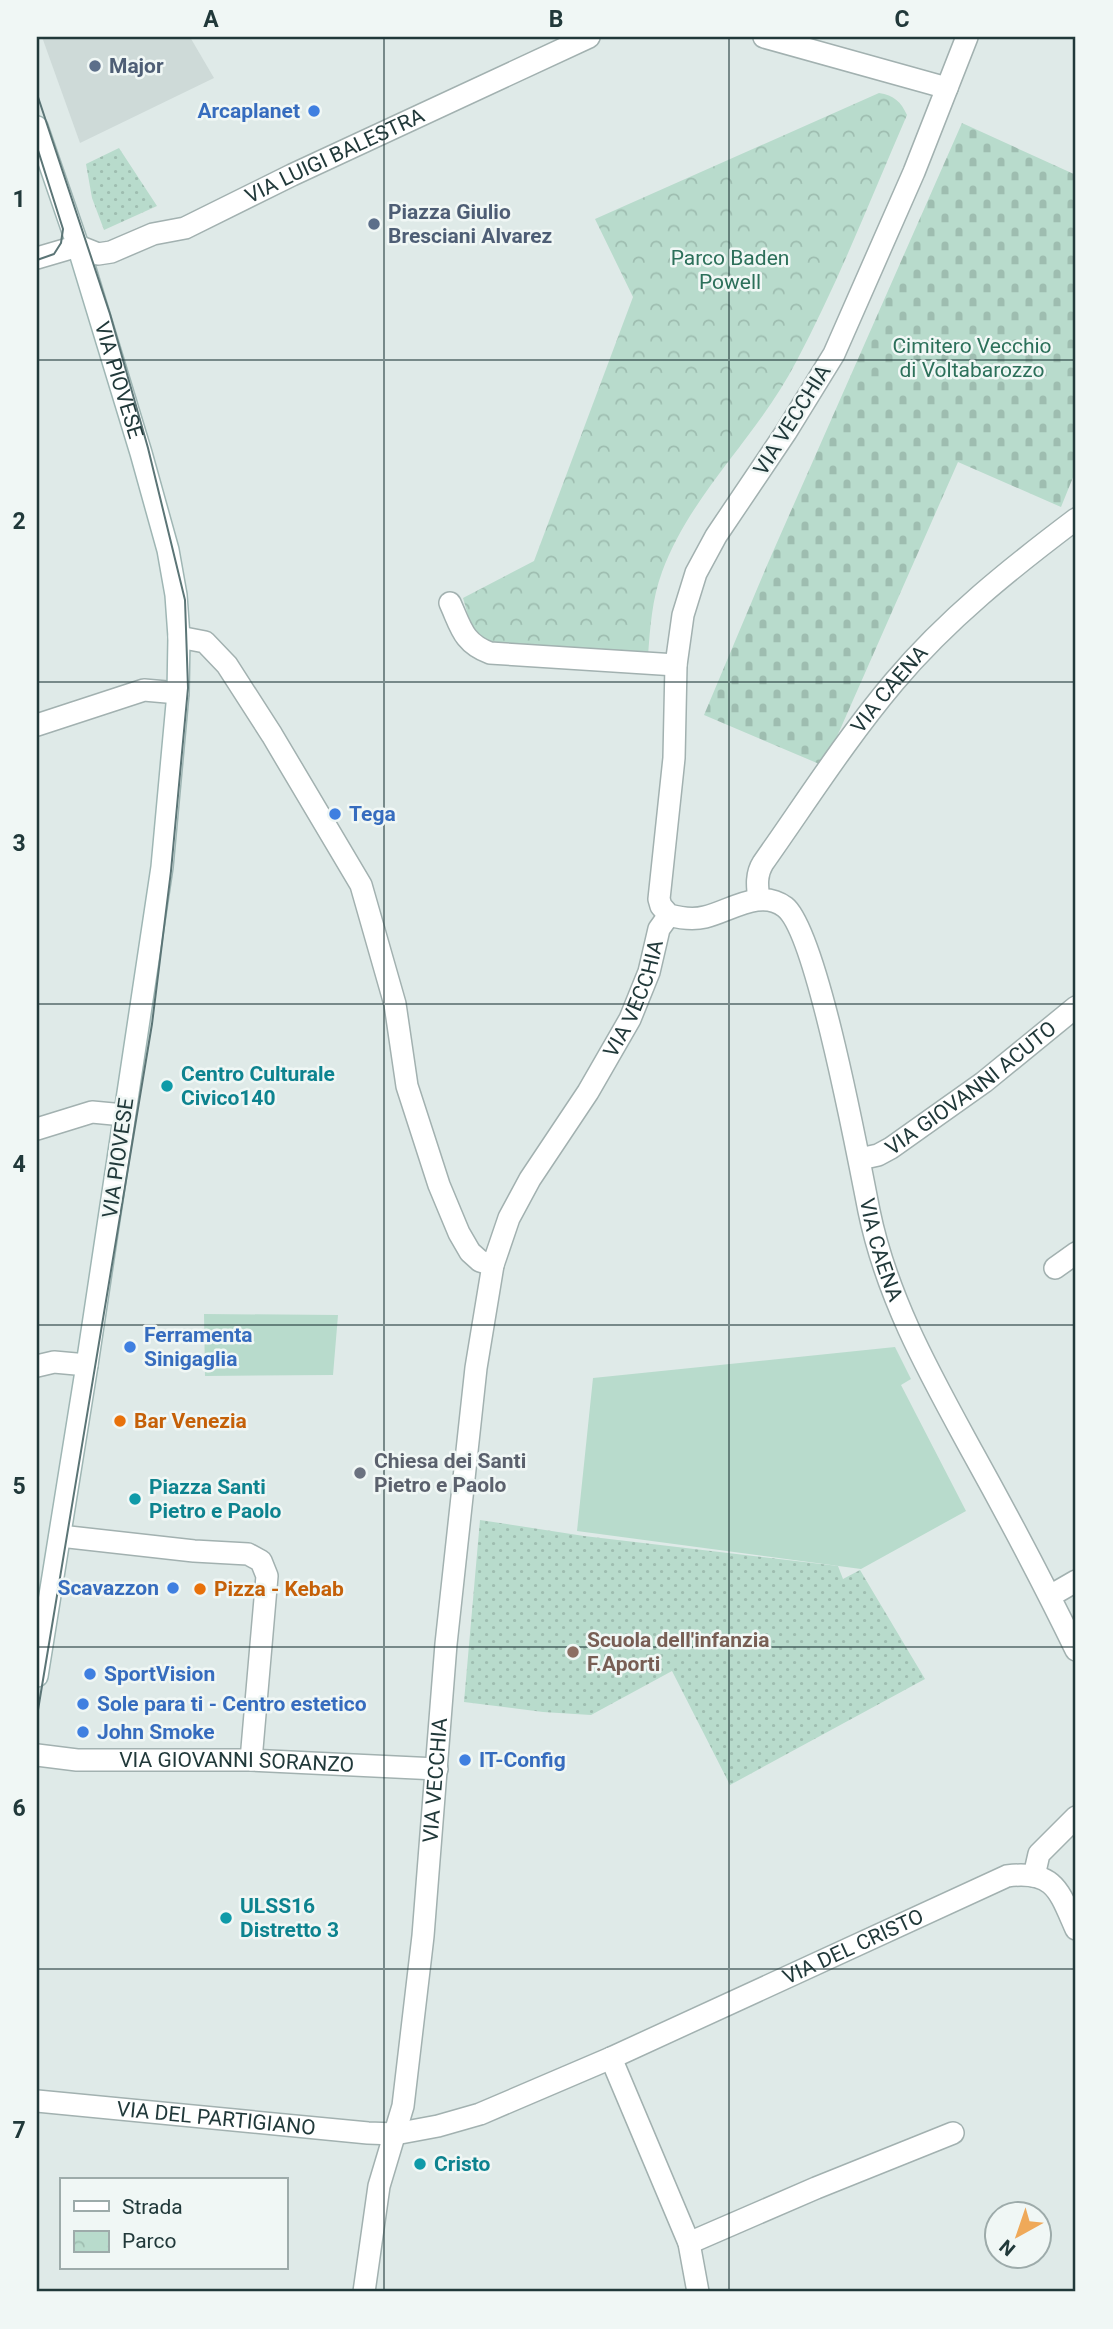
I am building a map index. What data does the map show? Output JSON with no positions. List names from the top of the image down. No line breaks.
{"streets":{"street":["VIA LUIGI BALESTRA","VIA PIOVESE","VIA VECCHIA","VIA CAENA","VIA GIOVANNI ACUTO","VIA GIOVANNI SORANZO","VIA DEL CRISTO","VIA DEL PARTIGIANO"]},"crossings":[["VIA LUIGI BALESTRA","VIA PIOVESE"],["VIA VECCHIA","VIA GIOVANNI SORANZO"],["VIA VECCHIA","VIA DEL CRISTO"],["VIA VECCHIA","VIA DEL PARTIGIANO"],["VIA CAENA","VIA GIOVANNI ACUTO"],["VIA DEL CRISTO","VIA DEL PARTIGIANO"]],"parks":["Parco Baden Powell","Cimitero Vecchio di Voltabarozzo"],"places":["Major","Arcaplanet","Piazza Giulio Bresciani Alvarez","Tega","Centro Culturale Civico140","Ferramenta Sinigaglia","Bar Venezia","Chiesa dei Santi Pietro e Paolo","Piazza Santi Pietro e Paolo","Scavazzon","Pizza - Kebab","Scuola dell'infanzia F.Aporti","SportVision","Sole para ti - Centro estetico","John Smoke","IT-Config","ULSS16 Distretto 3","Cristo"],"legend":["Strada","Parco"],"north":"bottom left","grid":{"columns":["A","B","C"],"rows":["1","2","3","4","5","6","7"]}}
